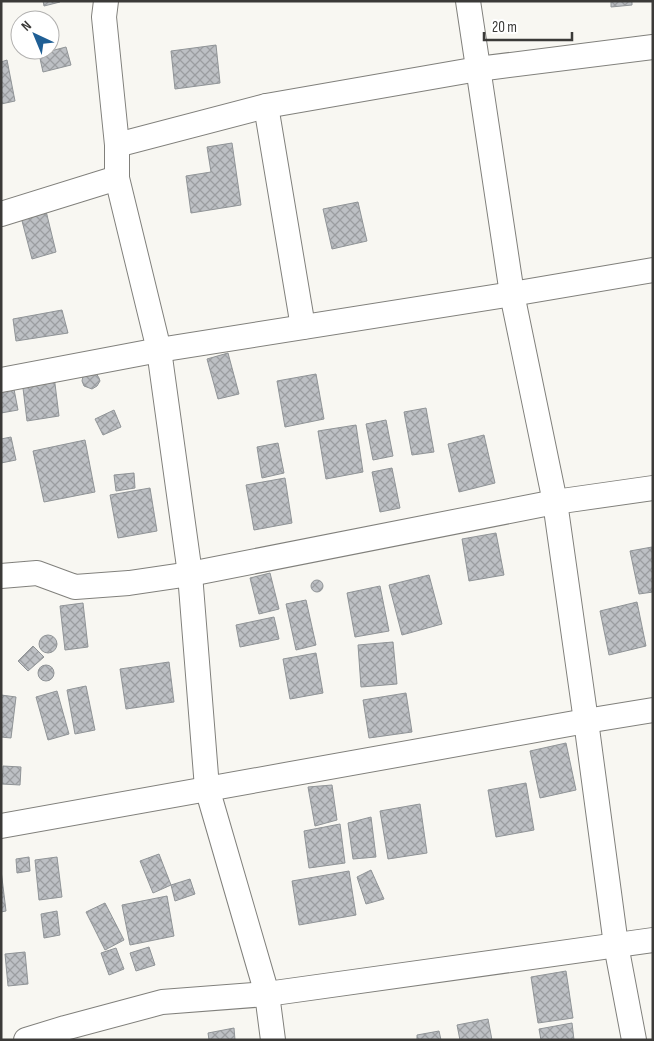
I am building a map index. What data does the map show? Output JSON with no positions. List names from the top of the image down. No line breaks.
{"scale_bar":"20 m","north":"top left"}
